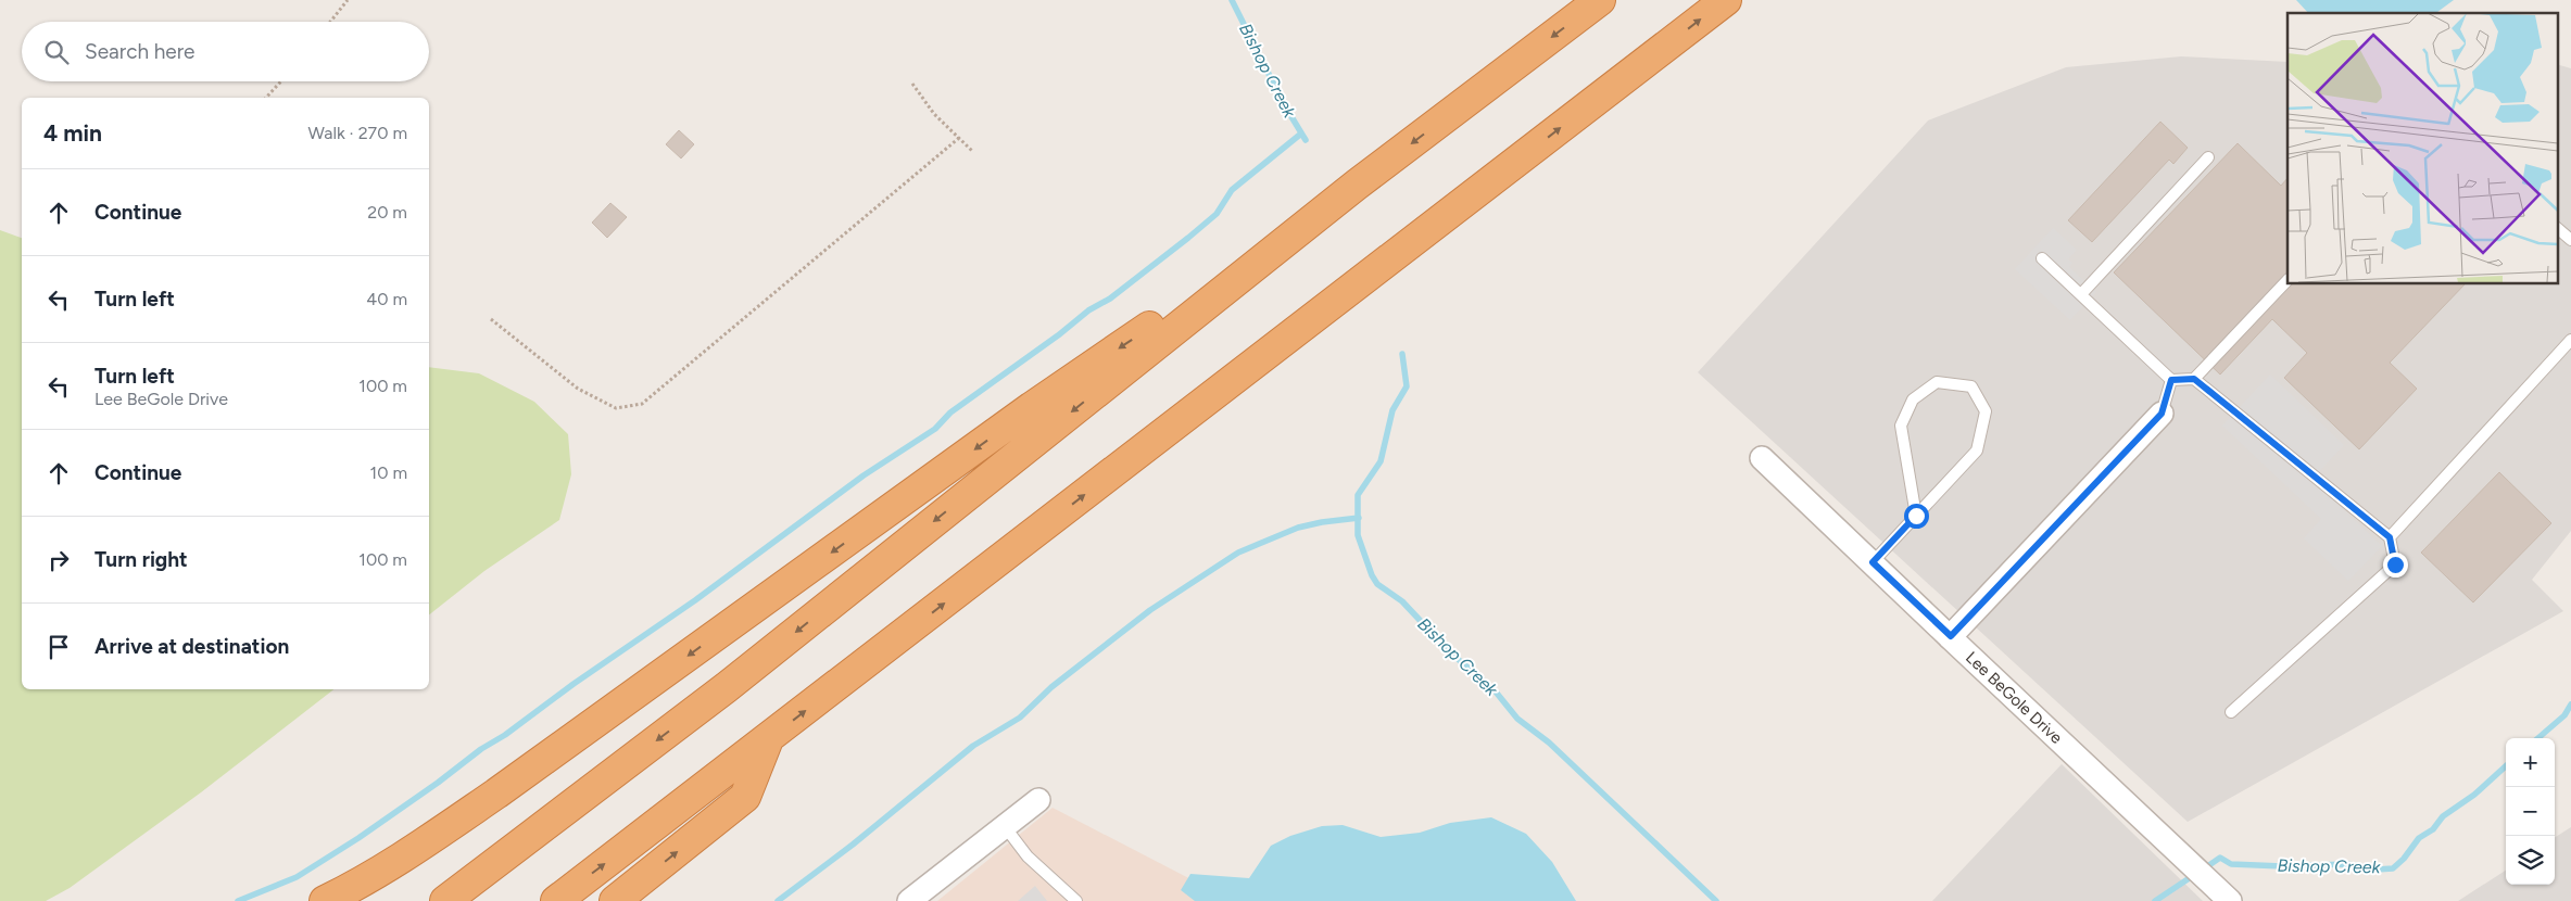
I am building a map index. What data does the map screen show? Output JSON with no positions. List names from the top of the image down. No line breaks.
{"streets":{"street":["Lee BeGole Drive"]},"water":["Bishop Creek"],"page":{"search":"Search here","heading":["4 min","Walk · 270 m"],"list":[["Continue","20 m"],["Turn left","40 m"],["Turn left","Lee BeGole Drive","100 m"],["Continue","10 m"],["Turn right","100 m"],"Arrive at destination"],"map_buttons":["+","−"]}}
